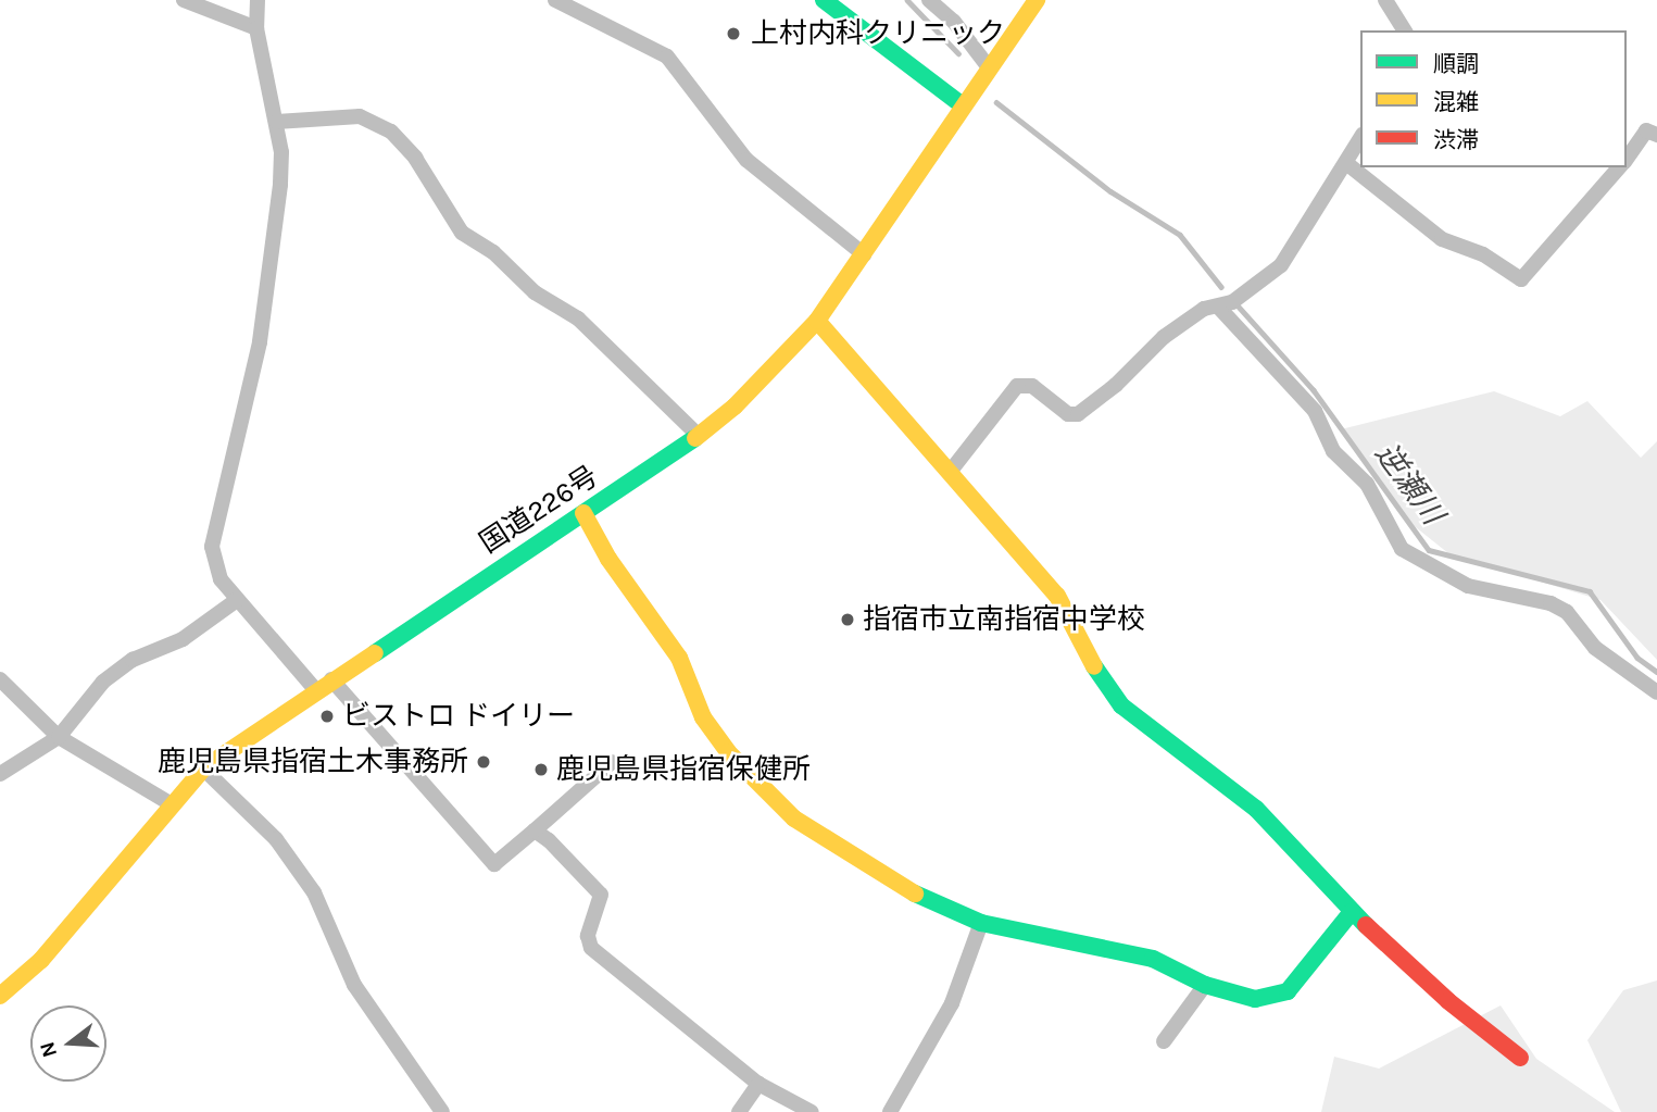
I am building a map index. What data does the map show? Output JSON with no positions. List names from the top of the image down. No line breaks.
{"streets":{"main road":["国道226号"]},"water":["逆瀬川"],"places":["上村内科クリニック","指宿市立南指宿中学校","ビストロ ドイリー","鹿児島県指宿土木事務所","鹿児島県指宿保健所"],"legend":["順調","混雑","渋滞"],"north":"left"}
